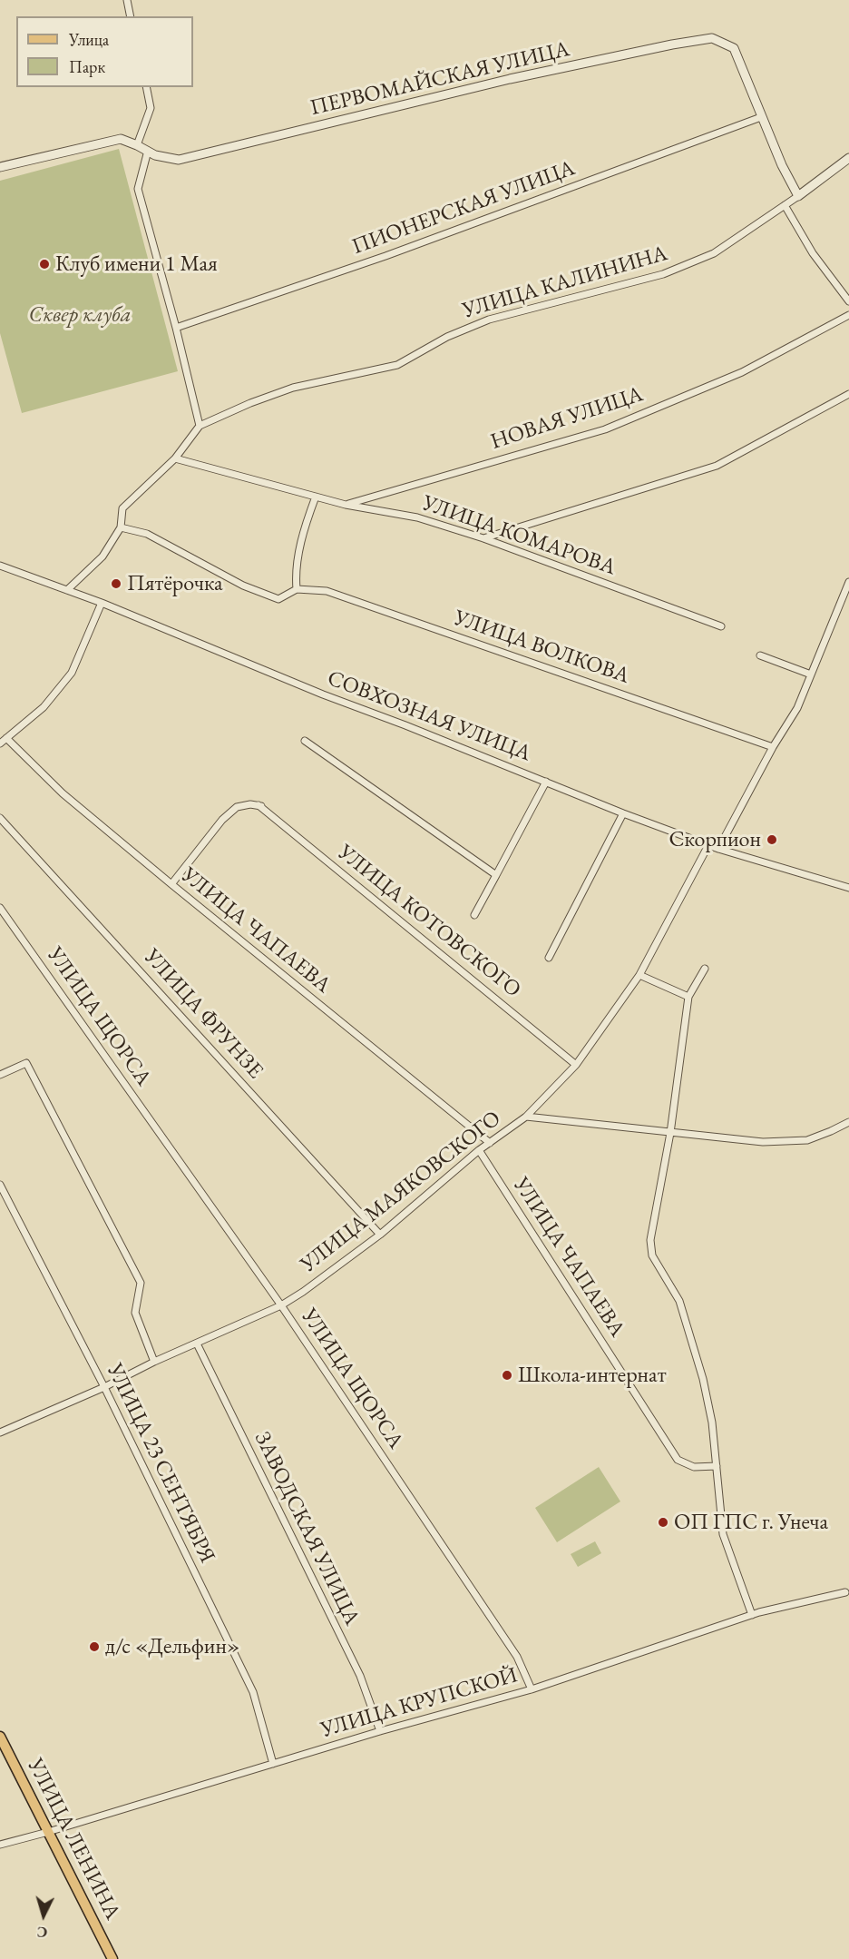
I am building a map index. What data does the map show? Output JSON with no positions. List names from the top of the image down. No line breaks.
{"streets":{"main road":["УЛИЦА ЛЕНИНА"],"street":["ПЕРВОМАЙСКАЯ УЛИЦА","ПИОНЕРСКАЯ УЛИЦА","УЛИЦА КАЛИНИНА","НОВАЯ УЛИЦА","УЛИЦА КОМАРОВА","УЛИЦА ВОЛКОВА","СОВХОЗНАЯ УЛИЦА","УЛИЦА КОТОВСКОГО","УЛИЦА ЧАПАЕВА","УЛИЦА ФРУНЗЕ","УЛИЦА ЩОРСА","УЛИЦА МАЯКОВСКОГО","УЛИЦА 23 СЕНТЯБРЯ","ЗАВОДСКАЯ УЛИЦА","УЛИЦА КРУПСКОЙ"]},"crossings":[["ПЕРВОМАЙСКАЯ УЛИЦА","ПИОНЕРСКАЯ УЛИЦА"],["ПЕРВОМАЙСКАЯ УЛИЦА","УЛИЦА КАЛИНИНА"],["УЛИЦА КАЛИНИНА","УЛИЦА КОМАРОВА"],["УЛИЦА КАЛИНИНА","СОВХОЗНАЯ УЛИЦА"],["НОВАЯ УЛИЦА","УЛИЦА КОМАРОВА"],["СОВХОЗНАЯ УЛИЦА","УЛИЦА МАЯКОВСКОГО"],["УЛИЦА КОТОВСКОГО","УЛИЦА ЧАПАЕВА"],["УЛИЦА КОТОВСКОГО","УЛИЦА МАЯКОВСКОГО"],["УЛИЦА ЧАПАЕВА","УЛИЦА МАЯКОВСКОГО"],["УЛИЦА ФРУНЗЕ","УЛИЦА МАЯКОВСКОГО"],["УЛИЦА ЩОРСА","УЛИЦА МАЯКОВСКОГО"],["УЛИЦА ЩОРСА","УЛИЦА КРУПСКОЙ"],["УЛИЦА МАЯКОВСКОГО","УЛИЦА 23 СЕНТЯБРЯ"],["УЛИЦА МАЯКОВСКОГО","ЗАВОДСКАЯ УЛИЦА"],["УЛИЦА 23 СЕНТЯБРЯ","УЛИЦА КРУПСКОЙ"],["ЗАВОДСКАЯ УЛИЦА","УЛИЦА КРУПСКОЙ"],["УЛИЦА КРУПСКОЙ","УЛИЦА ЛЕНИНА"]],"parks":["Сквер клуба"],"places":["Клуб имени 1 Мая","Пятёрочка","Скорпион","Школа-интернат","ОП ГПС г. Унеча","д/с «Дельфин»"],"legend":["Улица","Парк"],"north":"bottom"}
